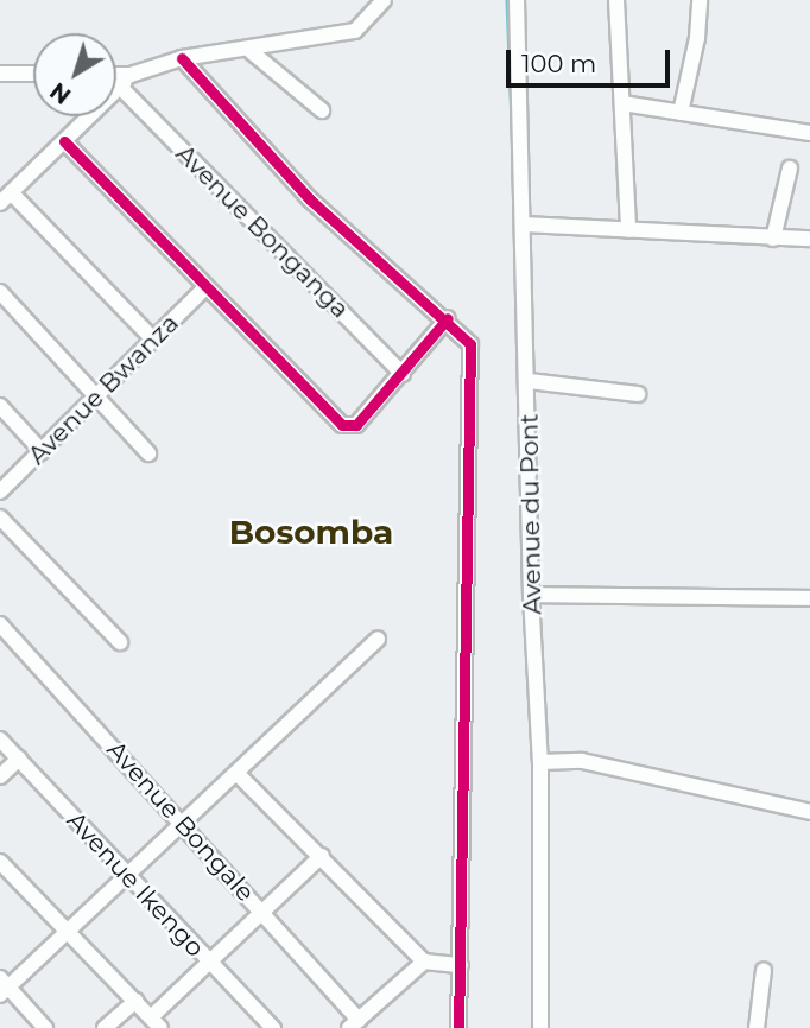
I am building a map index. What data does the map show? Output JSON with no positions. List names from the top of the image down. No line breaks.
{"streets":{"street":["Avenue Bonganga","Avenue Bwanza","Avenue du Pont","Avenue Bongale","Avenue Ikengo"]},"districts":["Bosomba"],"scale_bar":"100 m","north":"bottom left"}
